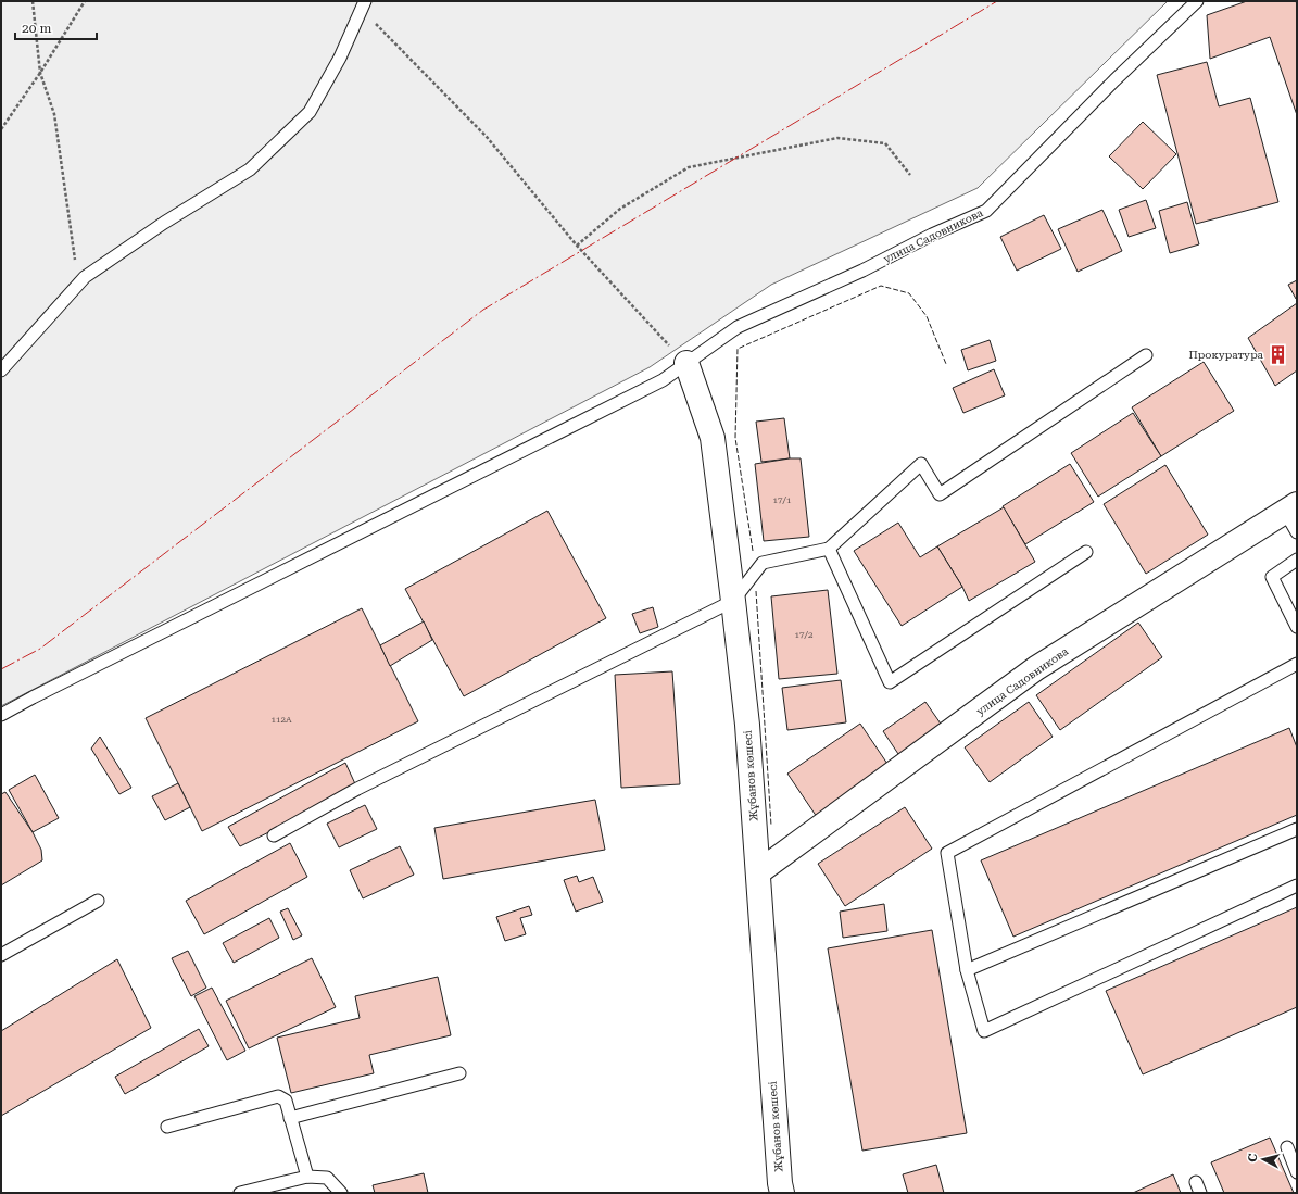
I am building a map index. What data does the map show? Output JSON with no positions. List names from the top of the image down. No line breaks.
{"streets":{"street":["улица Садовникова","Жұбанов көшесі"]},"crossings":[["улица Садовникова","Жұбанов көшесі"]],"places":{"building":["Прокуратура"]},"house_numbers":["17/1","17/2","112А"],"scale_bar":"20 m","north":"left"}
